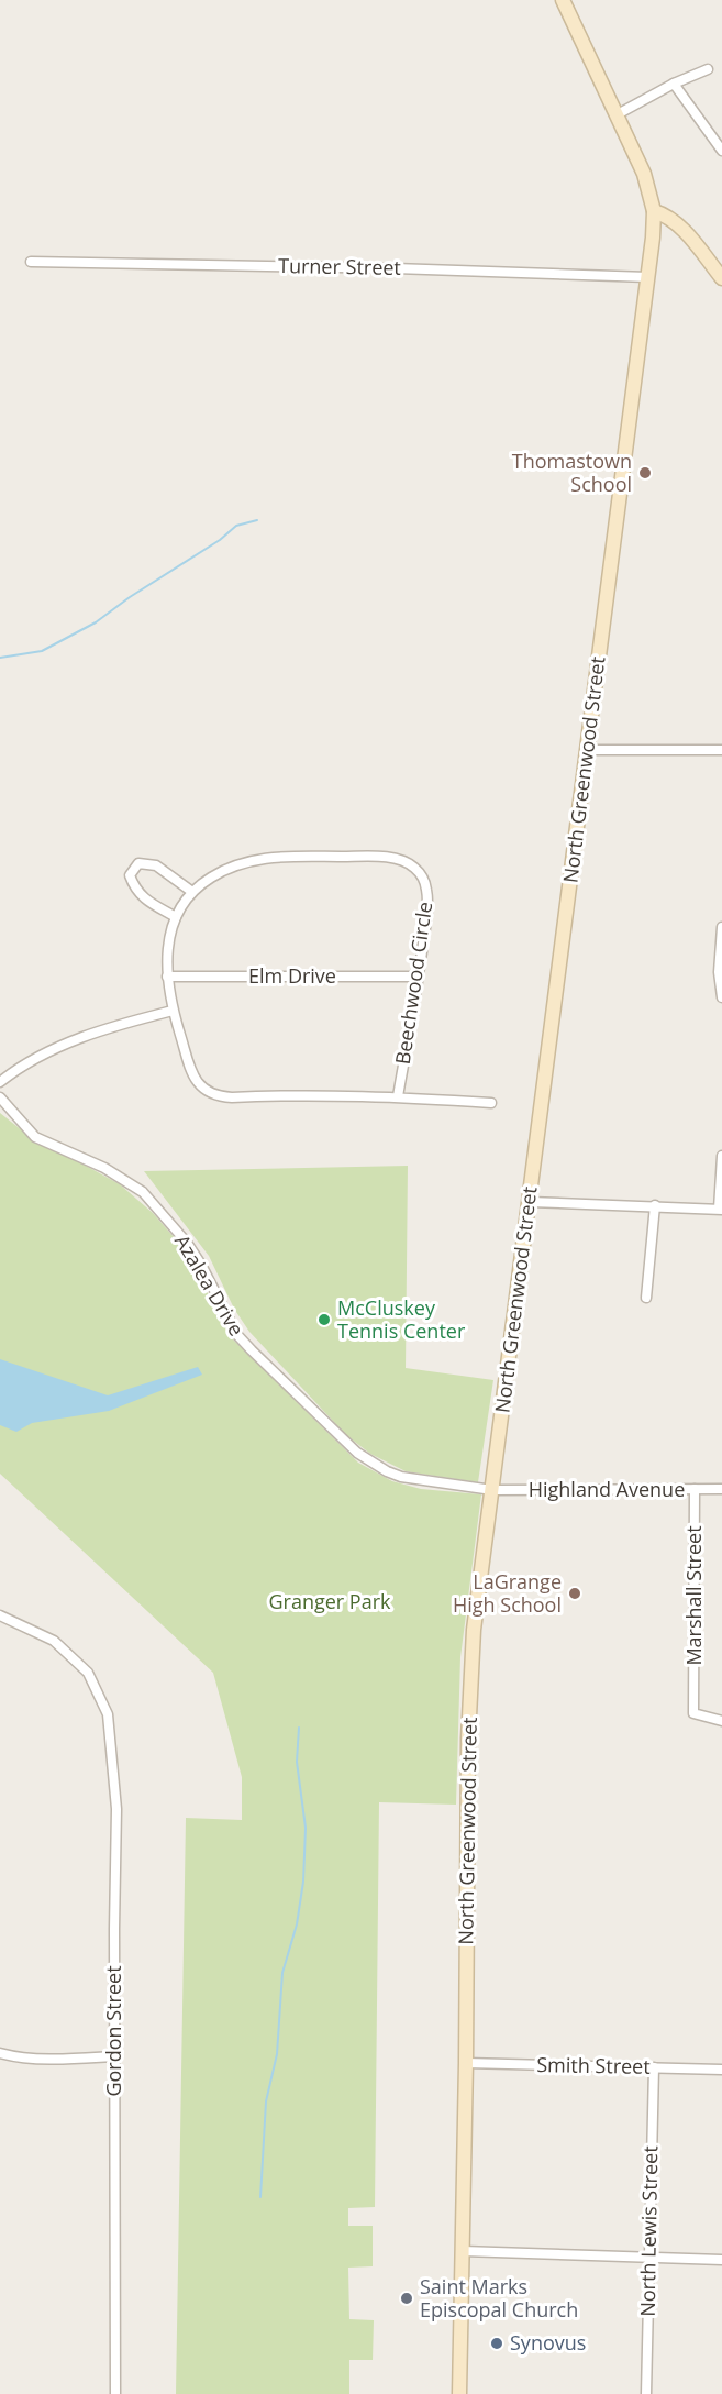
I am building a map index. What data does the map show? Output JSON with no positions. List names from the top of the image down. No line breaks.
{"streets":{"main road":["North Greenwood Street"],"street":["Turner Street","Elm Drive","Beechwood Circle","Azalea Drive","Highland Avenue","Marshall Street","Gordon Street","Smith Street","North Lewis Street"]},"crossings":[["Turner Street","North Greenwood Street"],["North Greenwood Street","Azalea Drive"],["North Greenwood Street","Highland Avenue"],["North Greenwood Street","Smith Street"],["Elm Drive","Beechwood Circle"],["Azalea Drive","Highland Avenue"],["Highland Avenue","Marshall Street"],["Smith Street","North Lewis Street"]],"parks":["Granger Park"],"places":["Thomastown School","McCluskey Tennis Center","LaGrange High School","Saint Marks Episcopal Church","Synovus"]}
